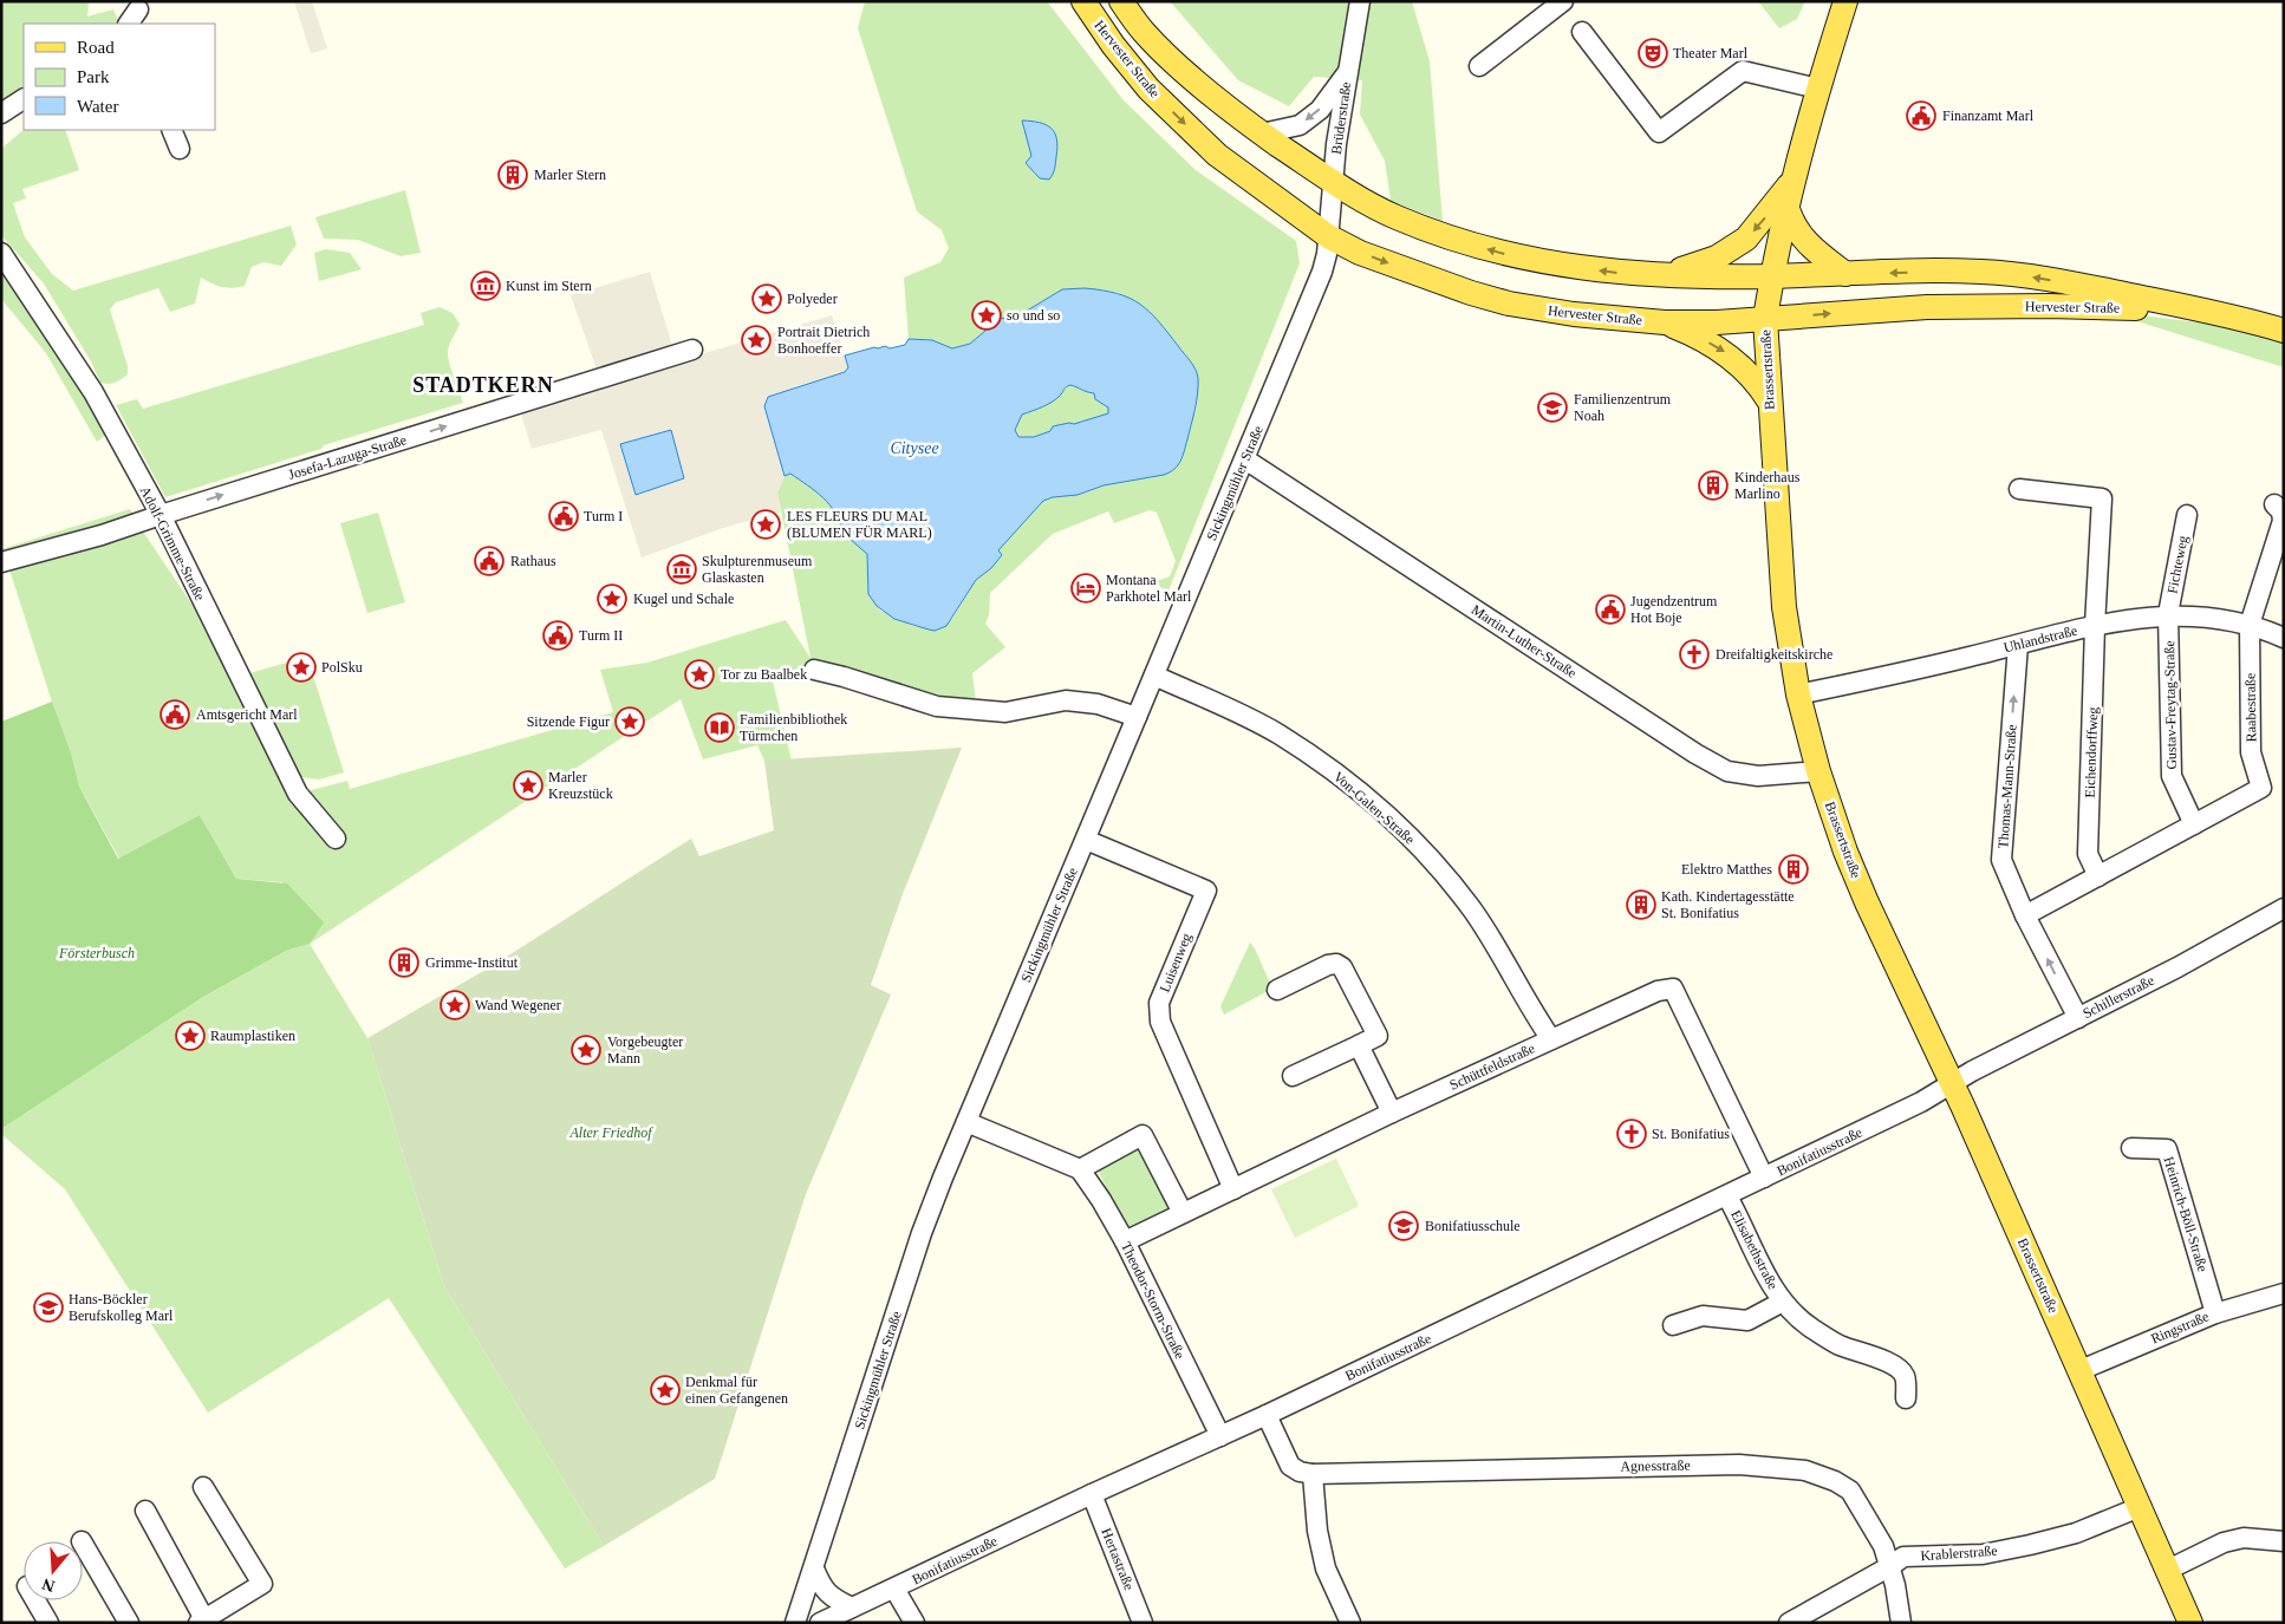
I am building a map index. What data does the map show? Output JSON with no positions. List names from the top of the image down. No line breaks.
{"streets":{"main road":["Hervester Straße","Brassertstraße"],"street":["Brüderstraße","Josefa-Lazuga-Straße","Sickingmühler Straße","Adolf-Grimme-Straße","Fichteweg","Uhlandstraße","Martin-Luther-Straße","Gustav-Freytag-Straße","Raabestraße","Eichendorffweg","Thomas-Mann-Straße","Von-Galen-Straße","Luisenweg","Schillerstraße","Schüttfeldstraße","Bonifatiusstraße","Heinrich-Böll-Straße","Elisabethstraße","Theodor-Storm-Straße","Ringstraße","Agnesstraße","Krablerstraße","Hertastraße"]},"crossings":[["Hervester Straße","Brüderstraße"],["Hervester Straße","Brassertstraße"],["Hervester Straße","Sickingmühler Straße"],["Brüderstraße","Sickingmühler Straße"],["Brassertstraße","Uhlandstraße"],["Brassertstraße","Martin-Luther-Straße"],["Brassertstraße","Schillerstraße"],["Brassertstraße","Bonifatiusstraße"],["Brassertstraße","Ringstraße"],["Brassertstraße","Krablerstraße"],["Josefa-Lazuga-Straße","Adolf-Grimme-Straße"],["Sickingmühler Straße","Martin-Luther-Straße"],["Sickingmühler Straße","Von-Galen-Straße"],["Sickingmühler Straße","Luisenweg"],["Fichteweg","Uhlandstraße"],["Fichteweg","Gustav-Freytag-Straße"],["Uhlandstraße","Gustav-Freytag-Straße"],["Uhlandstraße","Raabestraße"],["Uhlandstraße","Eichendorffweg"],["Uhlandstraße","Thomas-Mann-Straße"],["Gustav-Freytag-Straße","Raabestraße"],["Thomas-Mann-Straße","Schillerstraße"],["Von-Galen-Straße","Schüttfeldstraße"],["Luisenweg","Schüttfeldstraße"],["Schillerstraße","Bonifatiusstraße"],["Schüttfeldstraße","Bonifatiusstraße"],["Schüttfeldstraße","Theodor-Storm-Straße"],["Bonifatiusstraße","Elisabethstraße"],["Bonifatiusstraße","Theodor-Storm-Straße"],["Bonifatiusstraße","Hertastraße"],["Heinrich-Böll-Straße","Ringstraße"],["Agnesstraße","Krablerstraße"]],"one_way":["Josefa-Lazuga-Straße","Thomas-Mann-Straße"],"districts":["STADTKERN"],"water":["Citysee"],"parks":["Försterbusch","Alter Friedhof"],"places":{"theatre":["Theater Marl"],"public building":["Finanzamt Marl","Turm I","Rathaus","Jugendzentrum Hot Boje","Turm II","Amtsgericht Marl"],"building":["Marler Stern","Kinderhaus Marlino","Elektro Matthes","Kath. Kindertagesstätte St. Bonifatius","Grimme-Institut"],"museum":["Kunst im Stern","Skulpturenmuseum Glaskasten"],"place":["Polyeder","so und so","Portrait Dietrich Bonhoeffer","LES FLEURS DU MAL (BLUMEN FÜR MARL)","Kugel und Schale","PolSku","Tor zu Baalbek","Sitzende Figur","Marler Kreuzstück","Wand Wegener","Raumplastiken","Vorgebeugter Mann","Denkmal für einen Gefangenen"],"school or university":["Familienzentrum Noah","Bonifatiusschule","Hans-Böckler Berufskolleg Marl"],"hotel":["Montana Parkhotel Marl"],"church":["Dreifaltigkeitskirche","St. Bonifatius"],"library":["Familienbibliothek Türmchen"]},"legend":["Road","Park","Water"],"north":"bottom"}
